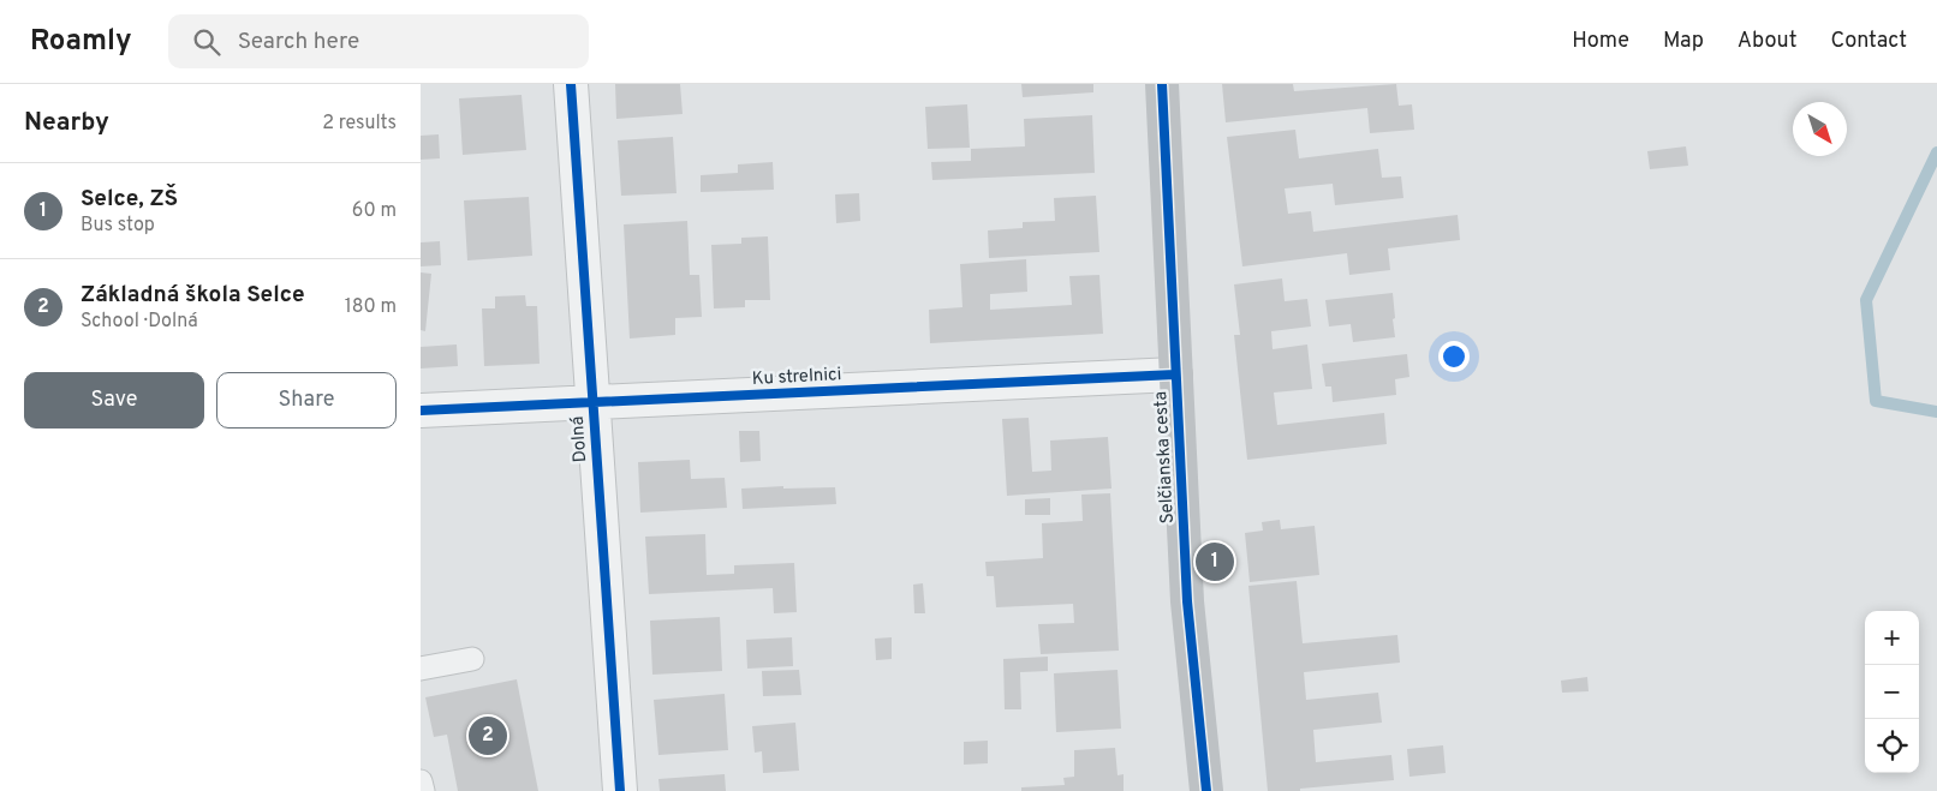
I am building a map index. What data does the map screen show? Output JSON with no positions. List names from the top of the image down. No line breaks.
{"streets":{"street":["Ku strelnici","Dolná","Selčianska cesta"]},"crossings":[["Ku strelnici","Dolná"],["Ku strelnici","Selčianska cesta"]],"north":"bottom right","page":{"header":"Roamly","search":"Search here","nav":["Home","Map","About","Contact"],"heading":["Nearby","2 results"],"list":[{"mark":"1","name":"Selce, ZŠ","note":"Bus stop","value":"60 m"},{"mark":"2","name":"Základná škola Selce","note":"School · Dolná","value":"180 m"}],"buttons":["Save","Share"],"pins":["1","2"],"map_buttons":["+","−"]}}
